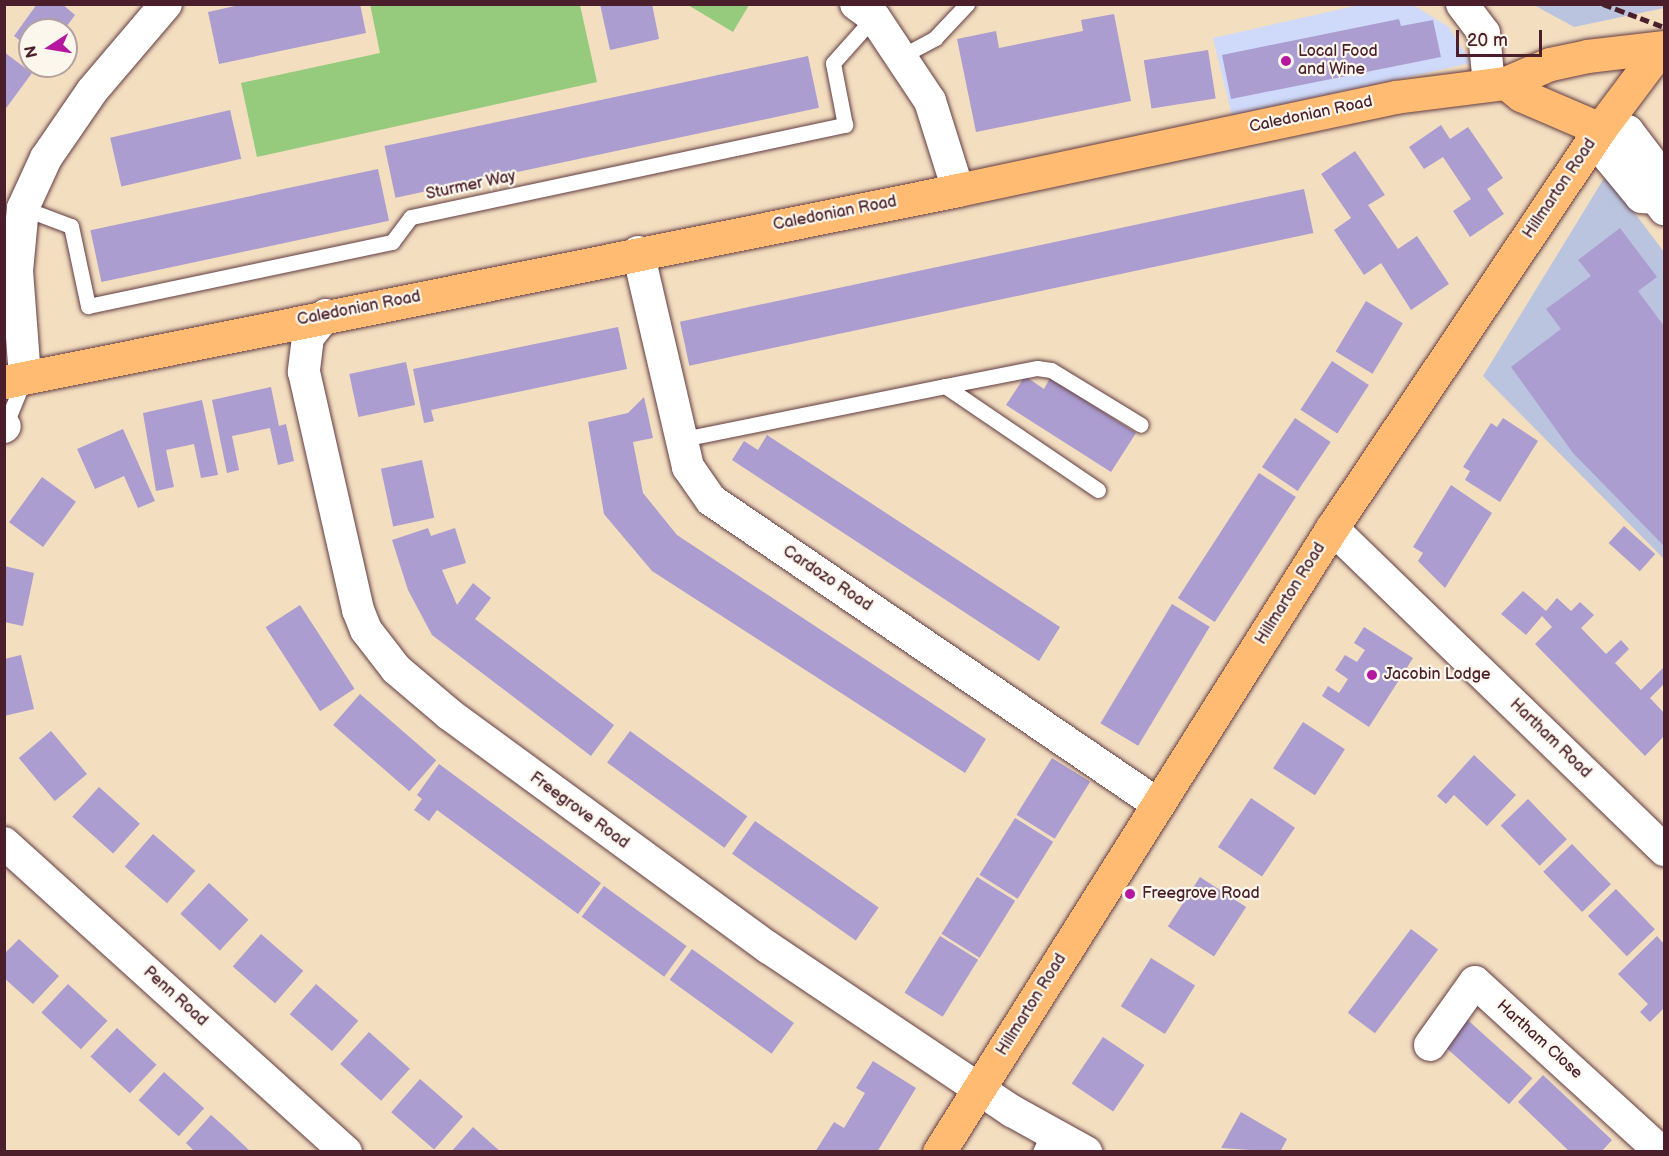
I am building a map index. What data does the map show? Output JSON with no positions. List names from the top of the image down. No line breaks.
{"streets":{"main road":["Caledonian Road","Hillmarton Road"],"street":["Cardozo Road","Hartham Road","Freegrove Road","Penn Road","Hartham Close"],"lane":["Sturmer Way"]},"crossings":[["Caledonian Road","Hillmarton Road"],["Caledonian Road","Cardozo Road"],["Caledonian Road","Freegrove Road"],["Hillmarton Road","Cardozo Road"],["Hillmarton Road","Hartham Road"],["Hillmarton Road","Freegrove Road"]],"places":["Local Food and Wine","Jacobin Lodge","Freegrove Road"],"scale_bar":"20 m","north":"left"}
